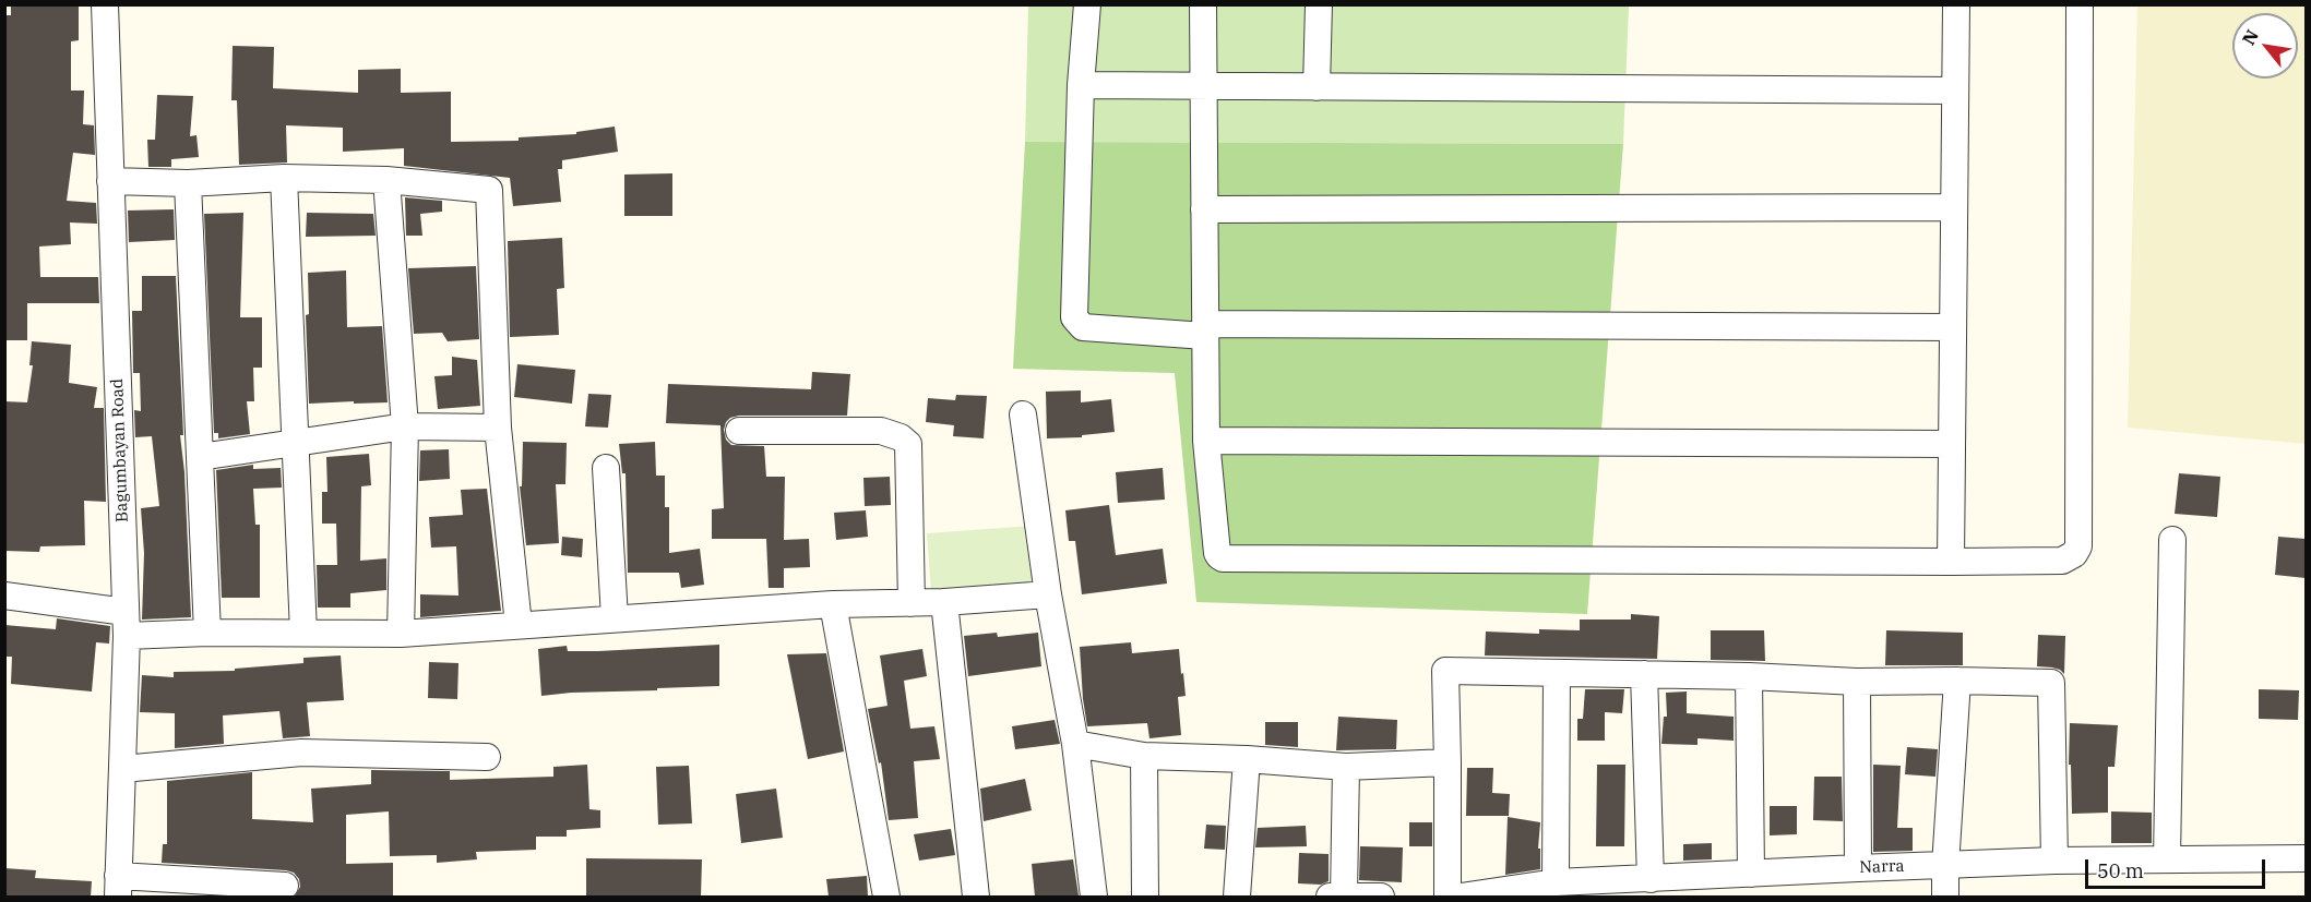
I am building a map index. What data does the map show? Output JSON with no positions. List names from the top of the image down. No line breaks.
{"streets":{"street":["Bagumbayan Road","Narra"]},"scale_bar":"50 m","north":"top left"}
